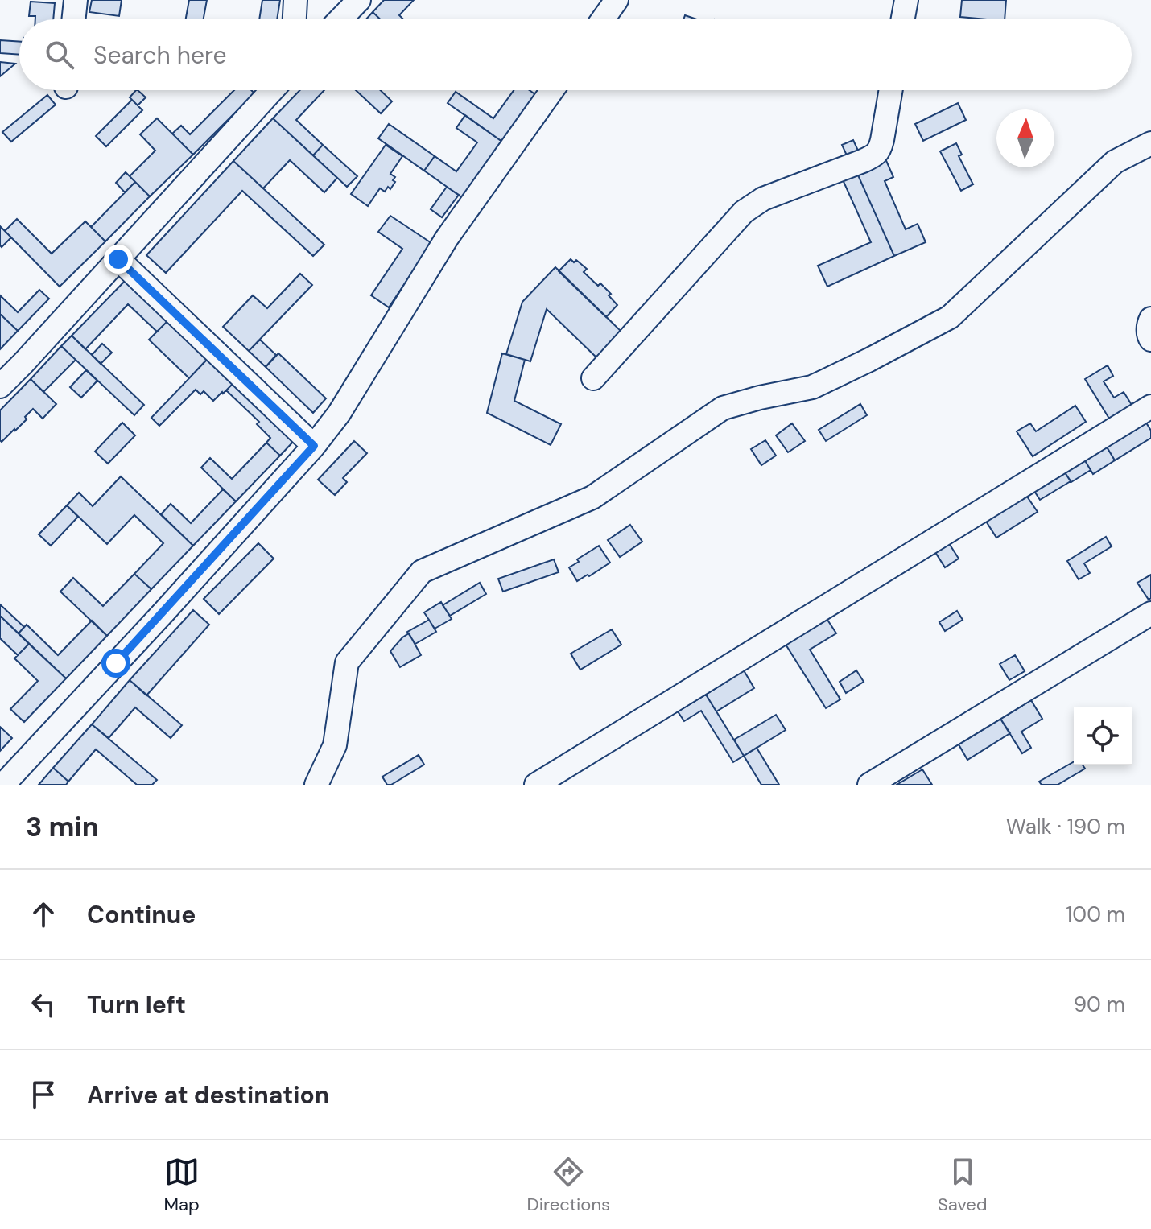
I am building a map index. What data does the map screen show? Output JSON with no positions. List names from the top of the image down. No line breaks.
{"north":"top","page":{"search":"Search here","heading":["3 min","Walk · 190 m"],"list":[["Continue","100 m"],["Turn left","90 m"],"Arrive at destination"],"nav":["Map","Directions","Saved"]}}
